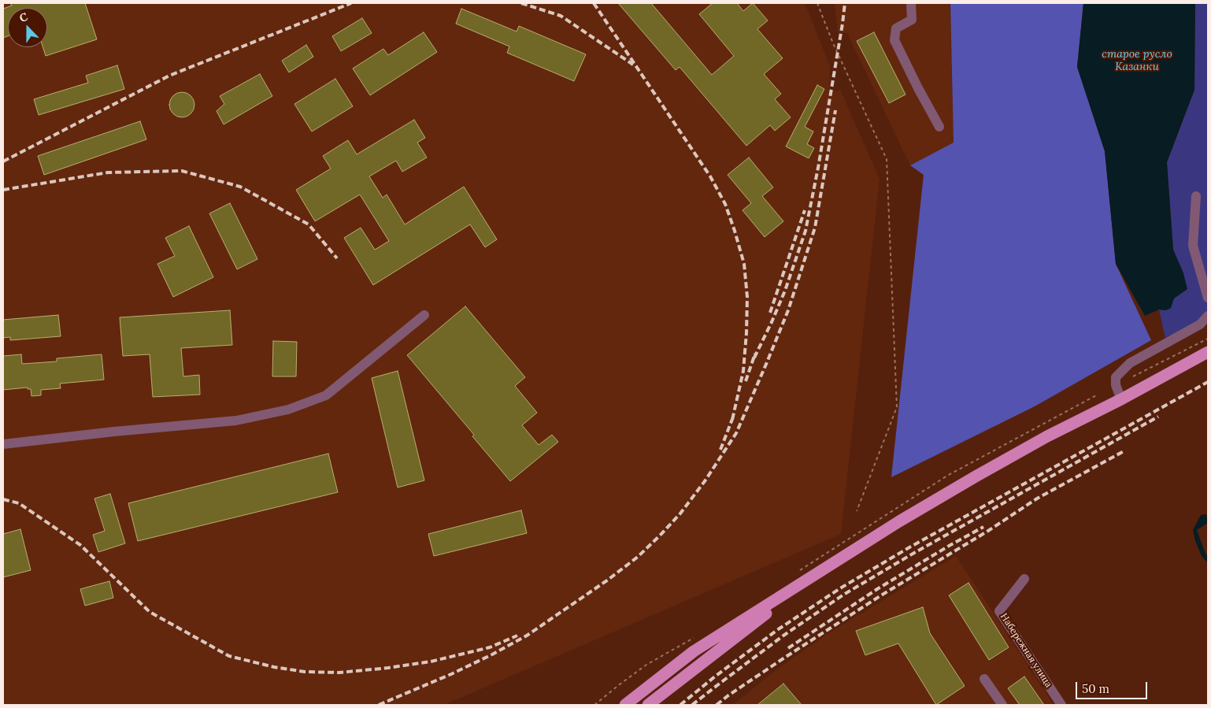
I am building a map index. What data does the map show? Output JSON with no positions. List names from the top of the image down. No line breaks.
{"streets":{"lane":["Набережная улица"]},"water":["старое русло Казанки"],"scale_bar":"50 m","north":"top"}
